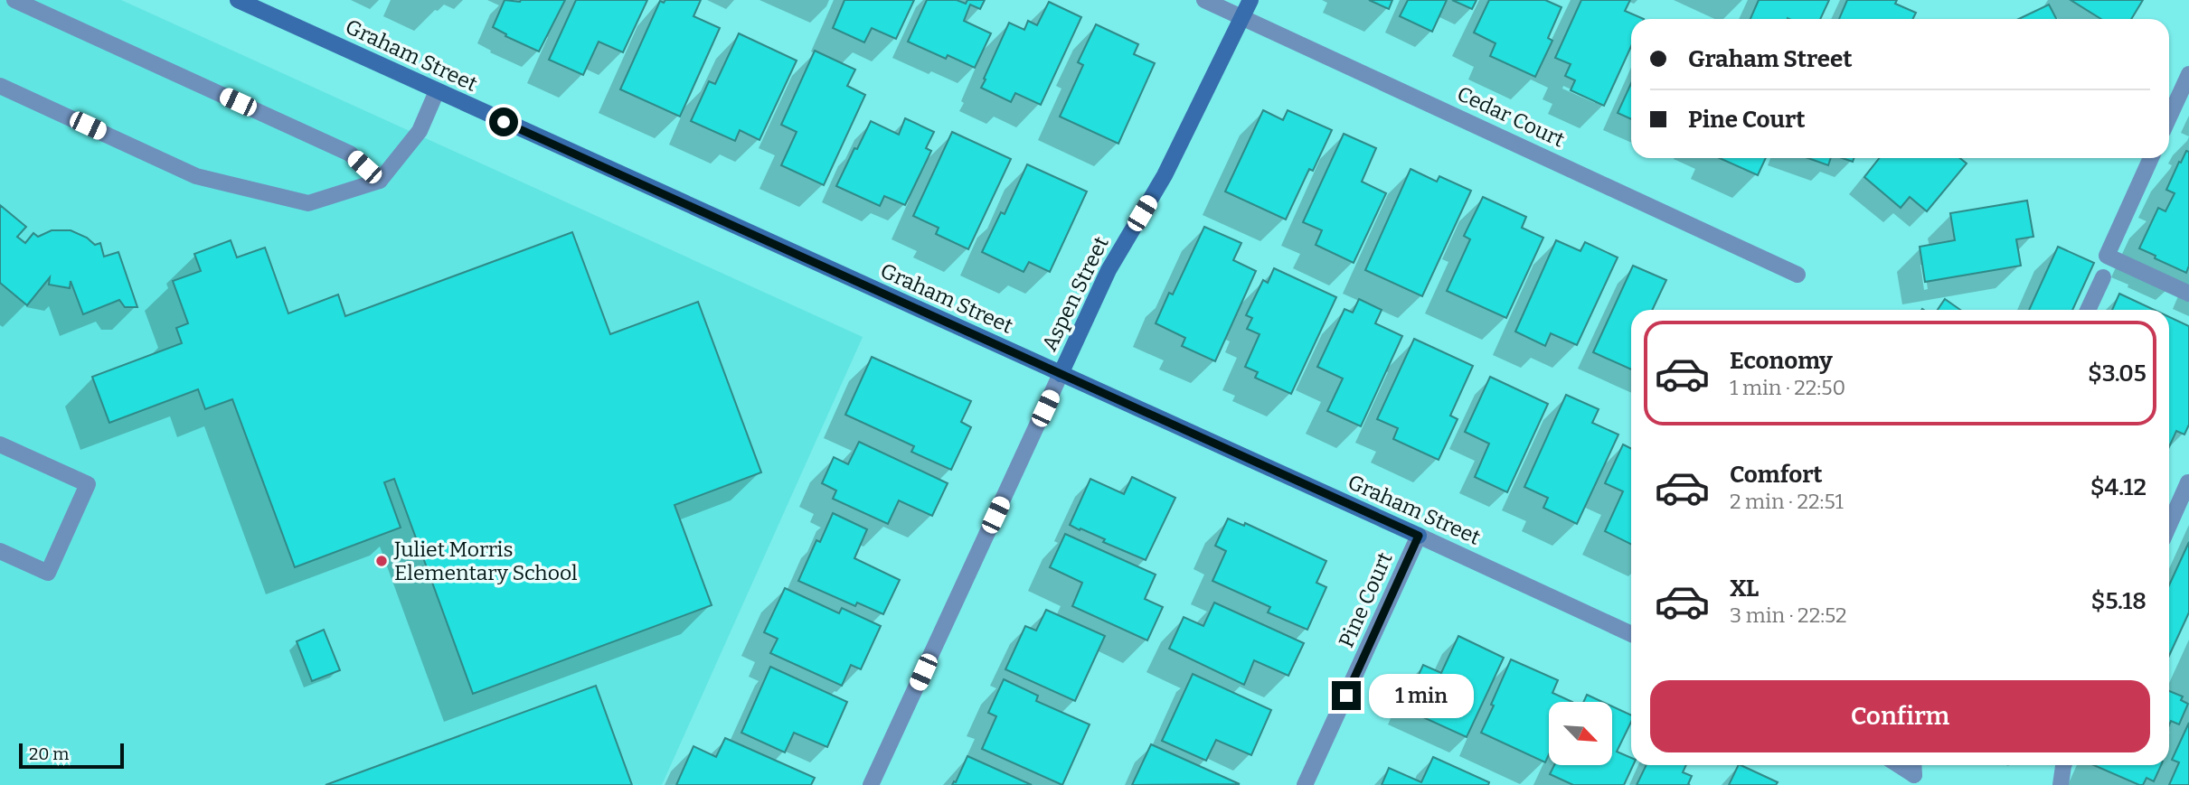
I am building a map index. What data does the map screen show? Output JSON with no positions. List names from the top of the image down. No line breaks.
{"streets":{"street":["Graham Street","Cedar Court","Aspen Street","Pine Court"]},"crossings":[["Graham Street","Aspen Street"],["Graham Street","Pine Court"],["Cedar Court","Aspen Street"]],"places":["Juliet Morris Elementary School"],"scale_bar":"20 m","north":"bottom right","page":{"banner":["Graham Street","Pine Court"],"list":[{"name":"Economy","note":"1 min · 22:50","value":"$3.05"},{"name":"Comfort","note":"2 min · 22:51","value":"$4.12"},{"name":"XL","note":"3 min · 22:52","value":"$5.18"}],"buttons":"Confirm","bubble":"1 min","scale":"20 m"}}
